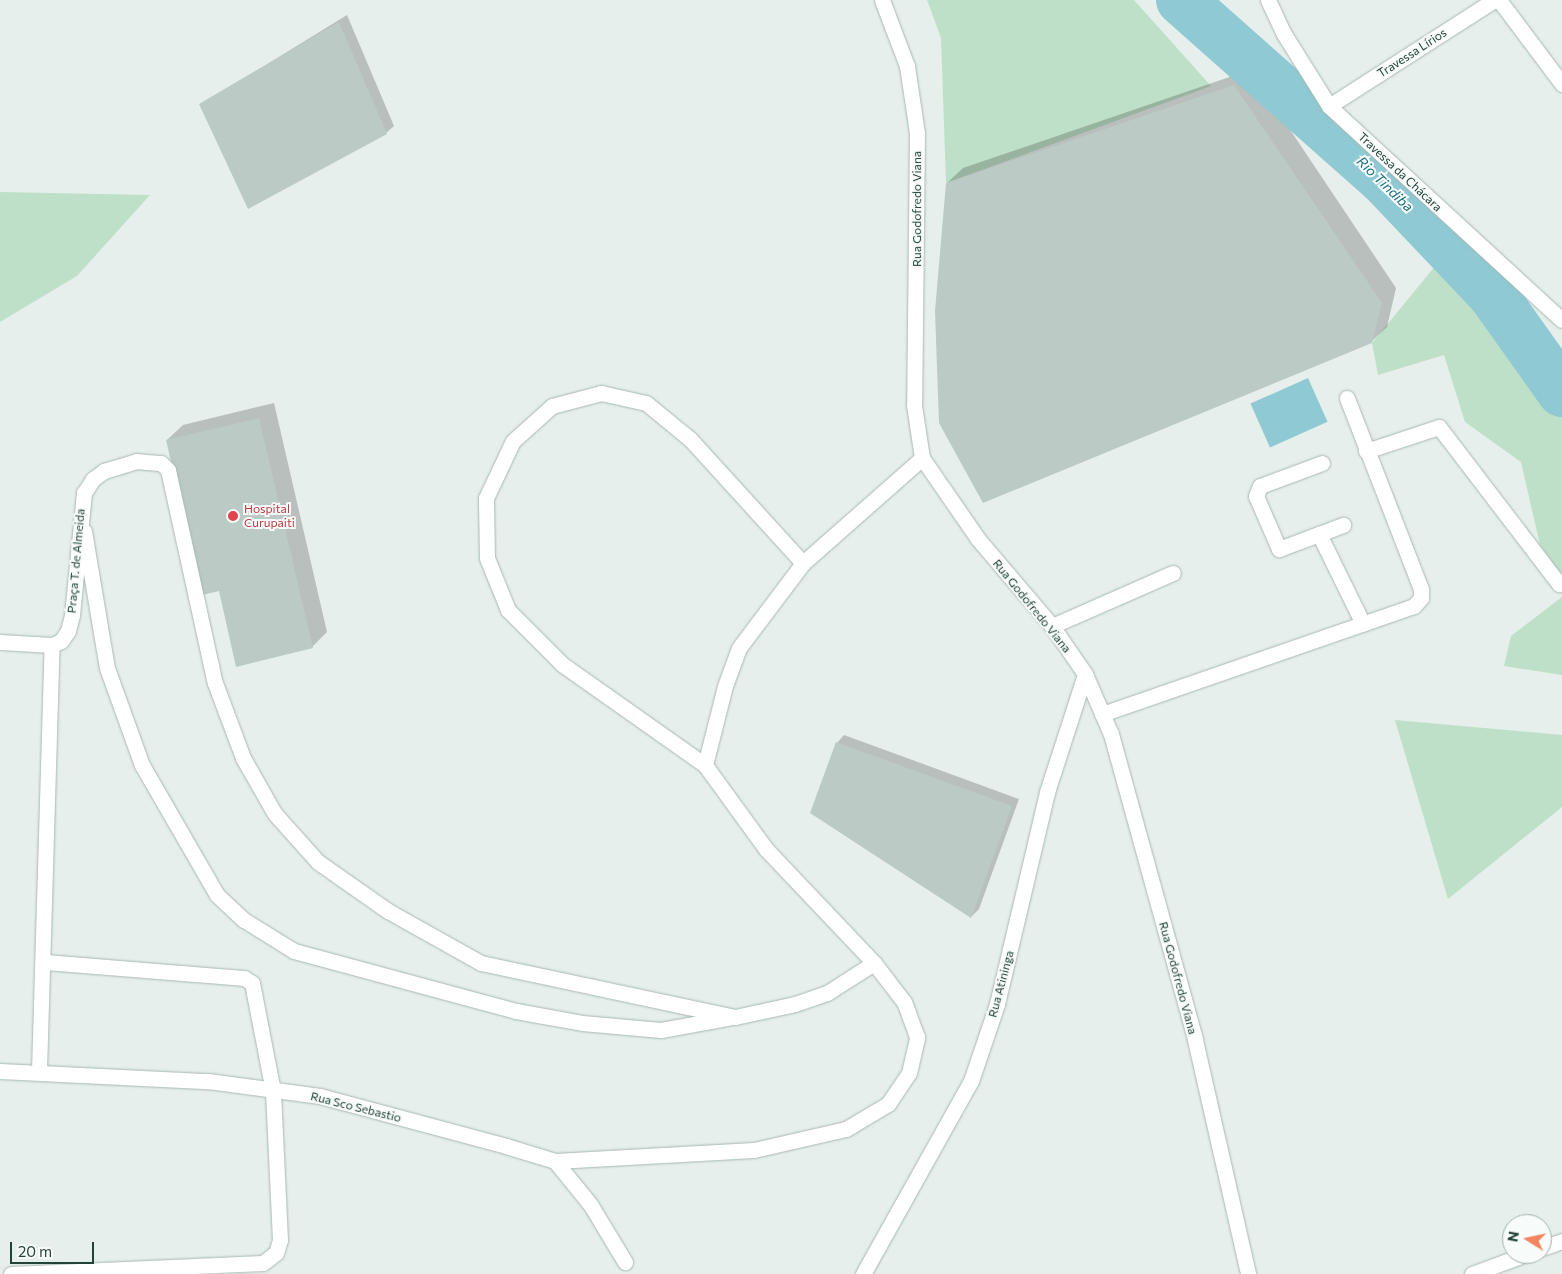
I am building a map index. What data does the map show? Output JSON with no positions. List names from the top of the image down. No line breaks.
{"streets":{"street":["Travessa Lírios","Travessa da Chácara","Rua Godofredo Viana","Praça T. de Almeida","Rua Atininga","Rua Sco Sebastio"]},"crossings":[["Travessa Lírios","Travessa da Chácara"],["Rua Godofredo Viana","Rua Atininga"]],"water":["Rio Tindiba"],"places":["Hospital Curupaiti"],"scale_bar":"20 m","north":"left"}
